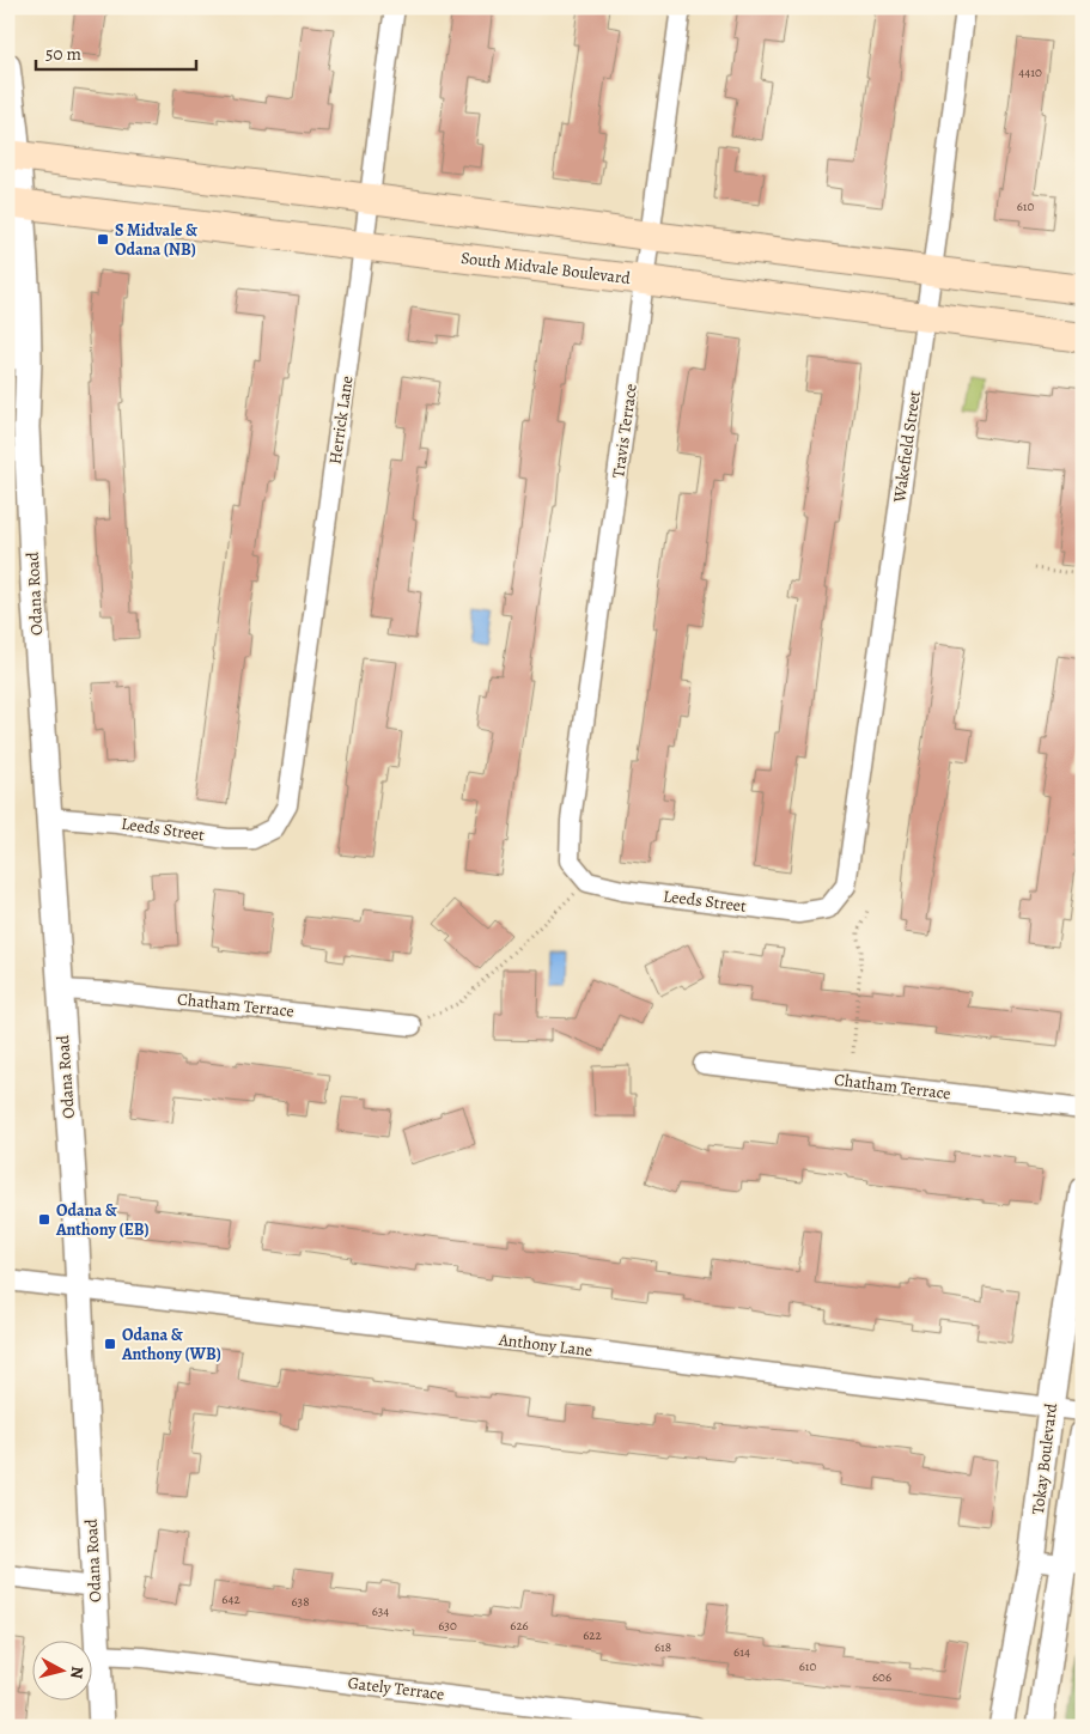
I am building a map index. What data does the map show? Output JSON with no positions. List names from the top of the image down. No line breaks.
{"streets":{"main road":["South Midvale Boulevard"],"street":["Herrick Lane","Travis Terrace","Wakefield Street","Odana Road","Leeds Street","Chatham Terrace","Anthony Lane","Tokay Boulevard","Gately Terrace"]},"crossings":[["South Midvale Boulevard","Herrick Lane"],["South Midvale Boulevard","Travis Terrace"],["South Midvale Boulevard","Wakefield Street"],["South Midvale Boulevard","Odana Road"],["Herrick Lane","Leeds Street"],["Travis Terrace","Leeds Street"],["Wakefield Street","Leeds Street"],["Odana Road","Leeds Street"],["Odana Road","Chatham Terrace"],["Odana Road","Anthony Lane"],["Odana Road","Gately Terrace"],["Anthony Lane","Tokay Boulevard"]],"places":{"transit":["S Midvale & Odana (NB)","Odana & Anthony (EB)","Odana & Anthony (WB)"]},"house_numbers":["4410","610","642","638","634","630","626","622","618","614","610","606"],"scale_bar":"50 m","north":"right"}
